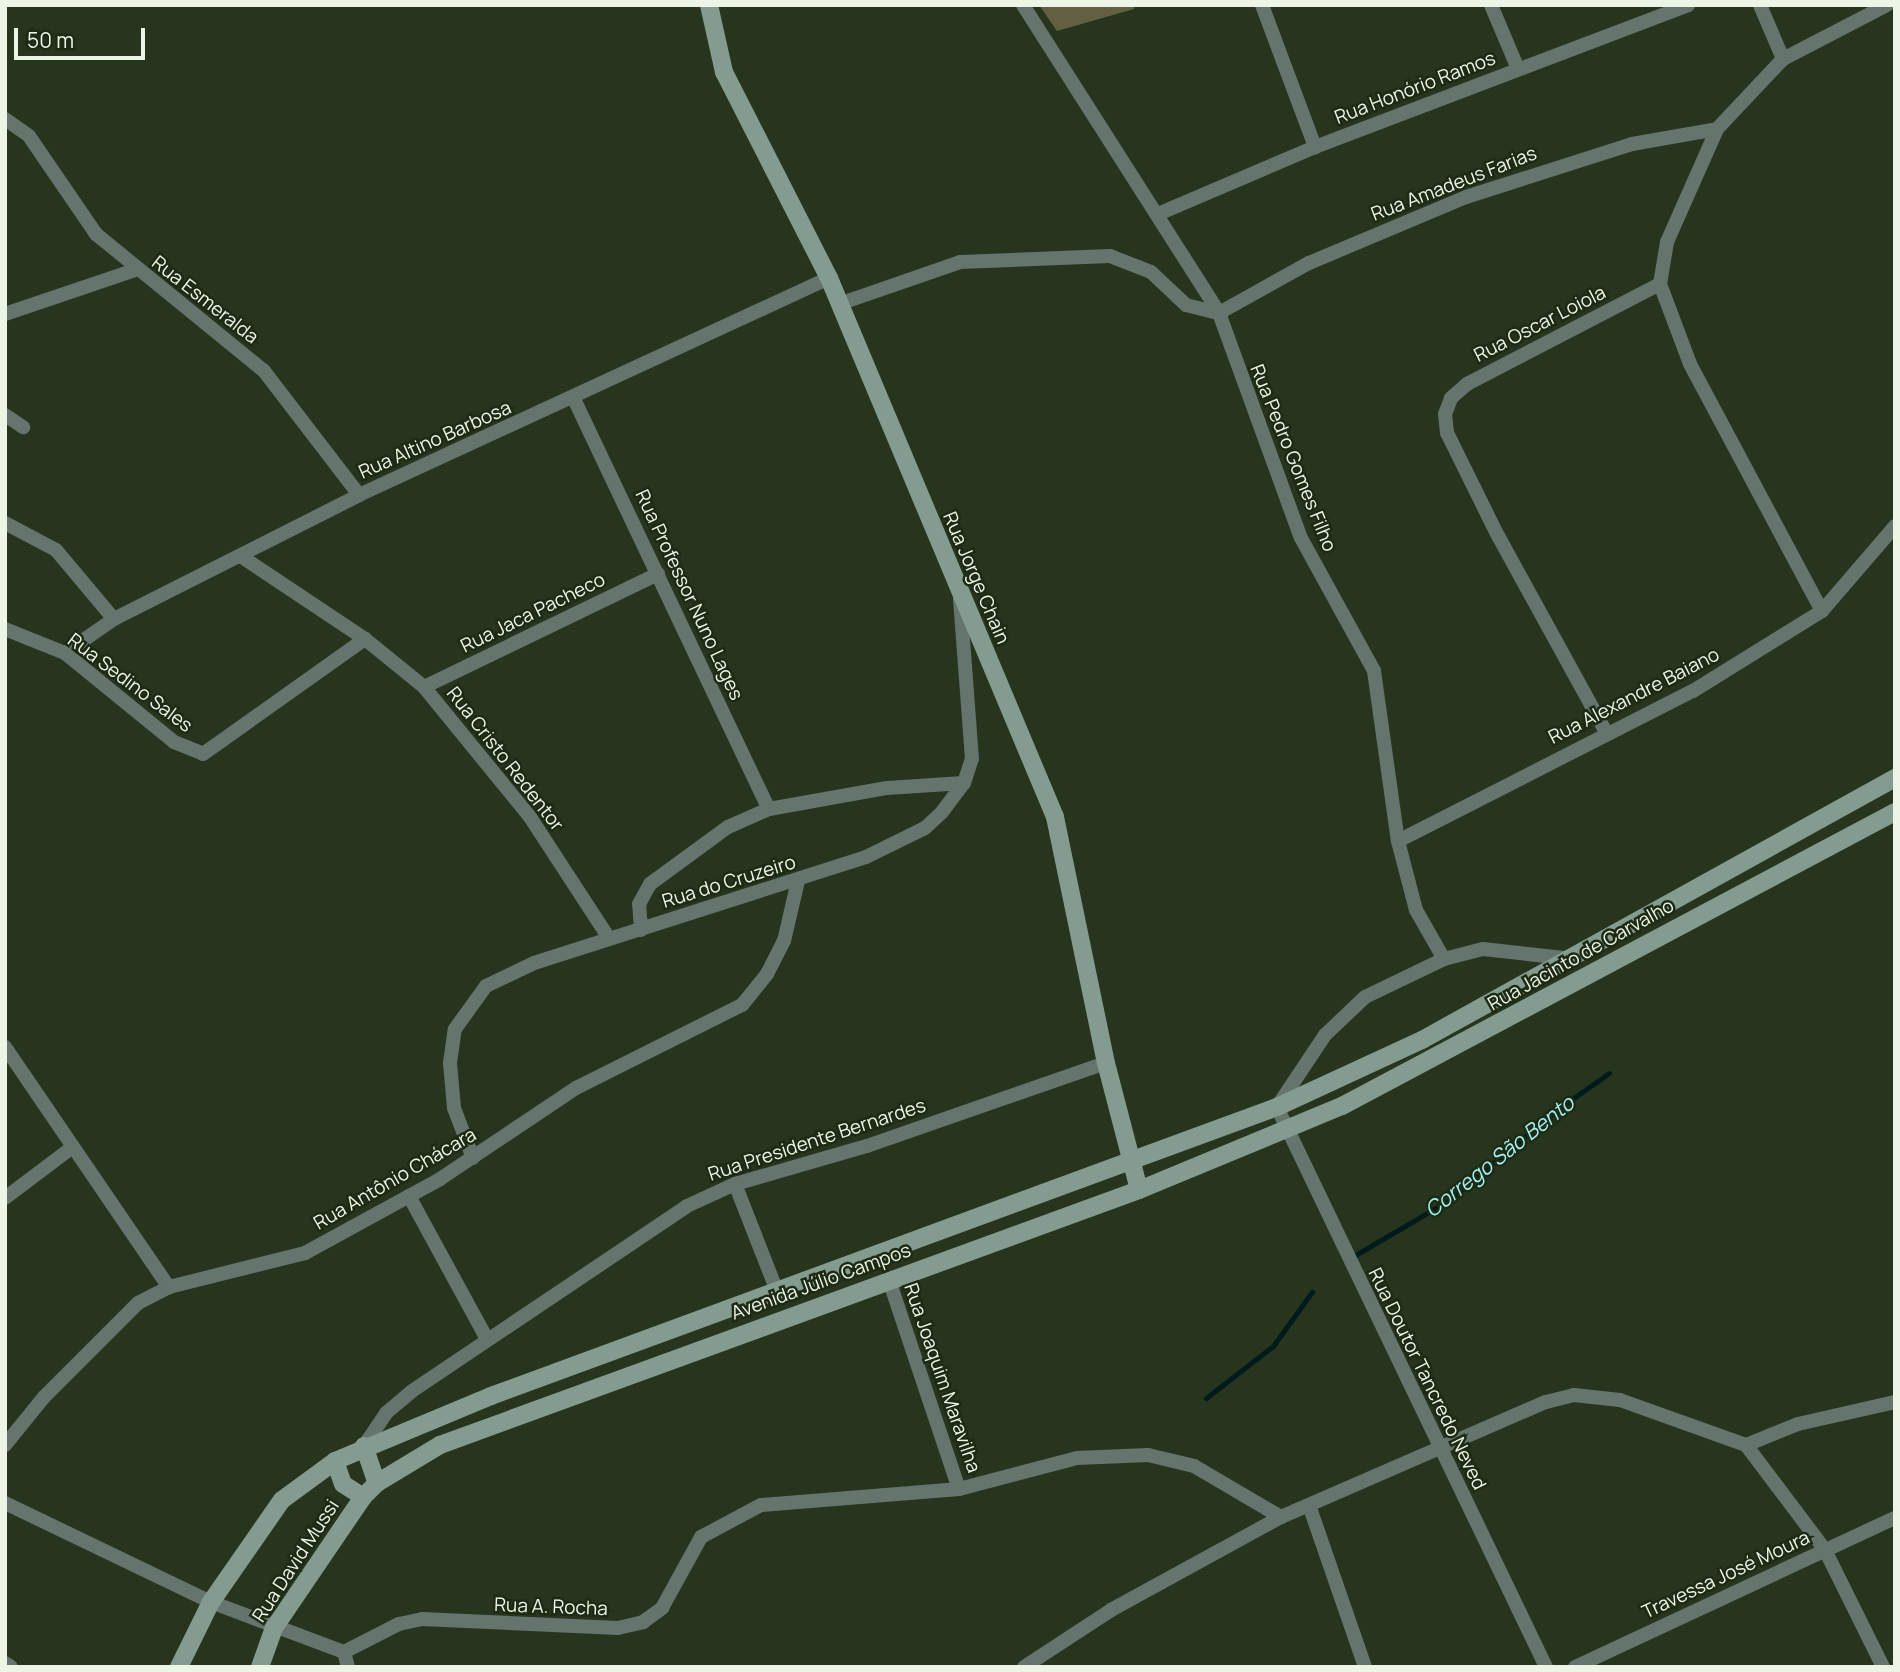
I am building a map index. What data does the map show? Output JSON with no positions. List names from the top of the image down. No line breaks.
{"streets":{"street":["Rua Honório Ramos","Rua Amadeus Farias","Rua Esmeralda","Rua Oscar Loiola","Rua Altino Barbosa","Rua Pedro Gomes Filho","Rua Jorge Chain","Rua Professor Nuno Lages","Rua Jaca Pacheco","Rua Sedino Sales","Rua Alexandre Baiano","Rua Cristo Redentor","Rua do Cruzeiro","Rua Jacinto de Carvalho","Rua Presidente Bernardes","Rua Antônio Chácara","Avenida Júlio Campos","Rua Joaquim Maravilha","Rua Doutor Tancredo Neved","Rua David Mussi","Travessa José Moura","Rua A. Rocha"]},"crossings":[["Rua Honório Ramos","Rua Pedro Gomes Filho"],["Rua Amadeus Farias","Rua Pedro Gomes Filho"],["Rua Esmeralda","Rua Altino Barbosa"],["Rua Oscar Loiola","Rua Alexandre Baiano"],["Rua Altino Barbosa","Rua Jorge Chain"],["Rua Altino Barbosa","Rua Professor Nuno Lages"],["Rua Altino Barbosa","Rua Sedino Sales"],["Rua Altino Barbosa","Rua Cristo Redentor"],["Rua Pedro Gomes Filho","Rua Alexandre Baiano"],["Rua Jorge Chain","Rua Presidente Bernardes"],["Rua Jorge Chain","Avenida Júlio Campos"],["Rua Professor Nuno Lages","Rua Jaca Pacheco"],["Rua Jaca Pacheco","Rua Cristo Redentor"],["Rua Sedino Sales","Rua Cristo Redentor"],["Rua Cristo Redentor","Rua do Cruzeiro"],["Rua do Cruzeiro","Rua Antônio Chácara"],["Rua Jacinto de Carvalho","Avenida Júlio Campos"],["Rua Jacinto de Carvalho","Rua Doutor Tancredo Neved"],["Avenida Júlio Campos","Rua Joaquim Maravilha"],["Avenida Júlio Campos","Rua Doutor Tancredo Neved"],["Avenida Júlio Campos","Rua David Mussi"],["Rua Joaquim Maravilha","Rua A. Rocha"]],"water":["Corrego São Bento"],"scale_bar":"50 m"}
